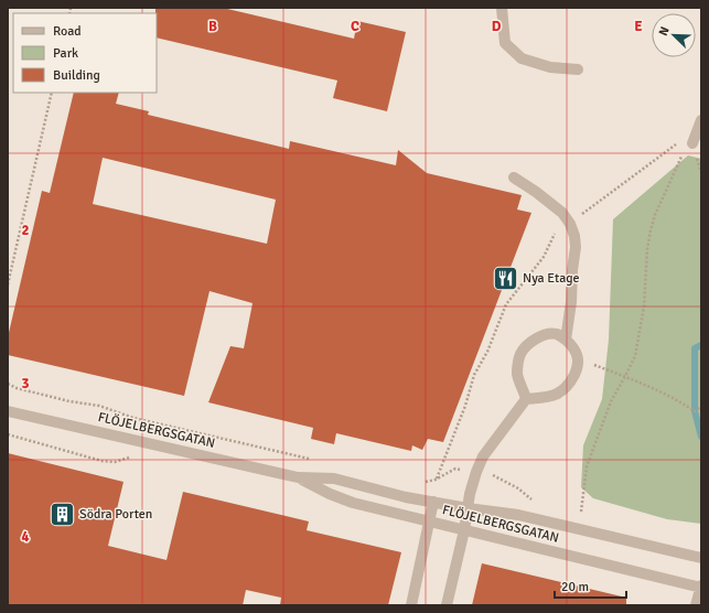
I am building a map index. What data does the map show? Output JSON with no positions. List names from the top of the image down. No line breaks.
{"streets":{"street":["FLÖJELBERGSGATAN"]},"places":{"restaurant":["Nya Etage"],"building":["Södra Porten"]},"legend":["Road","Park","Building"],"scale_bar":"20 m","north":"top left","grid":{"columns":["B","C","D","E"],"rows":["2","3","4"]}}
